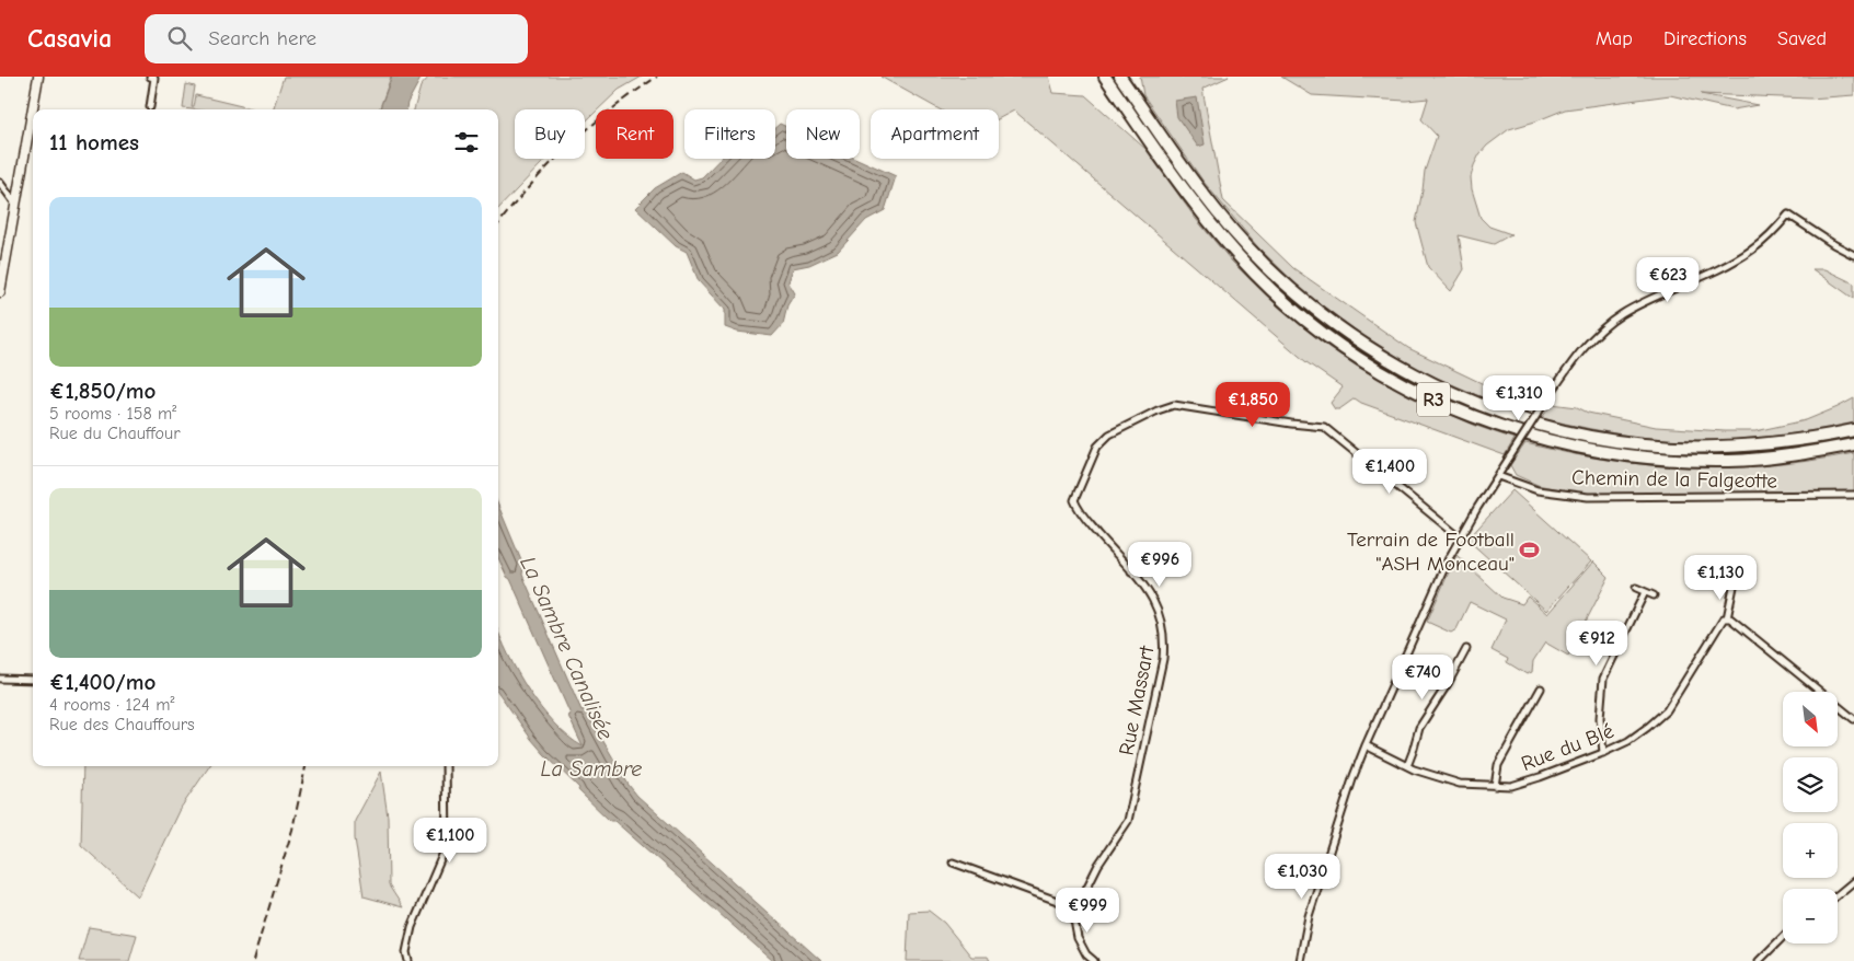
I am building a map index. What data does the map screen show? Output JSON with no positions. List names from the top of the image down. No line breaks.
{"streets":{"highway":["R3"],"street":["Chemin de la Falgeotte","Rue Massart","Rue du Blé"]},"water":["La Sambre Canalisée","La Sambre"],"places":{"sports":["Terrain de Football \"ASH Monceau\""]},"north":"bottom right","page":{"header":"Casavia","search":"Search here","nav":["Map","Directions","Saved"],"chip":["Buy","Rent","Filters","New","Apartment"],"heading":"11 homes","list":[{"name":"€1,850/mo","note":"5 rooms · 158 m² · Rue du Chauffour"},{"name":"€1,400/mo","note":"4 rooms · 124 m² · Rue des Chauffours"}],"price":["€623","€1,310","€1,850","€1,400","€996","€1,130","€912","€740","€1,100","€1,030","€999"],"map_buttons":["+","−"]}}
